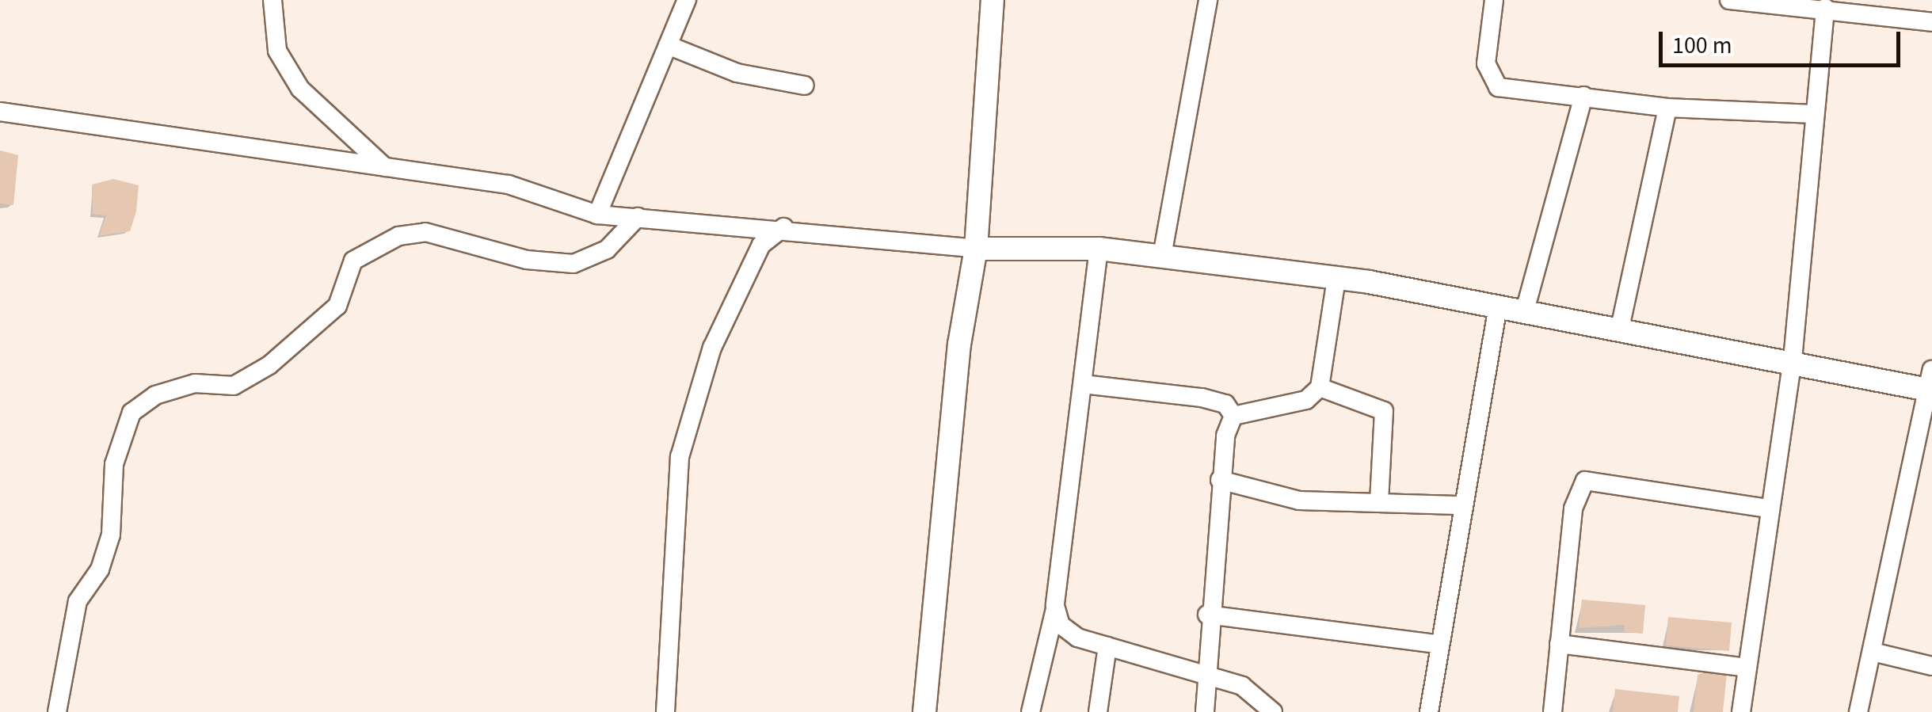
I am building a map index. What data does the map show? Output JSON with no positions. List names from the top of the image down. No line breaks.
{"scale_bar":"100 m"}
